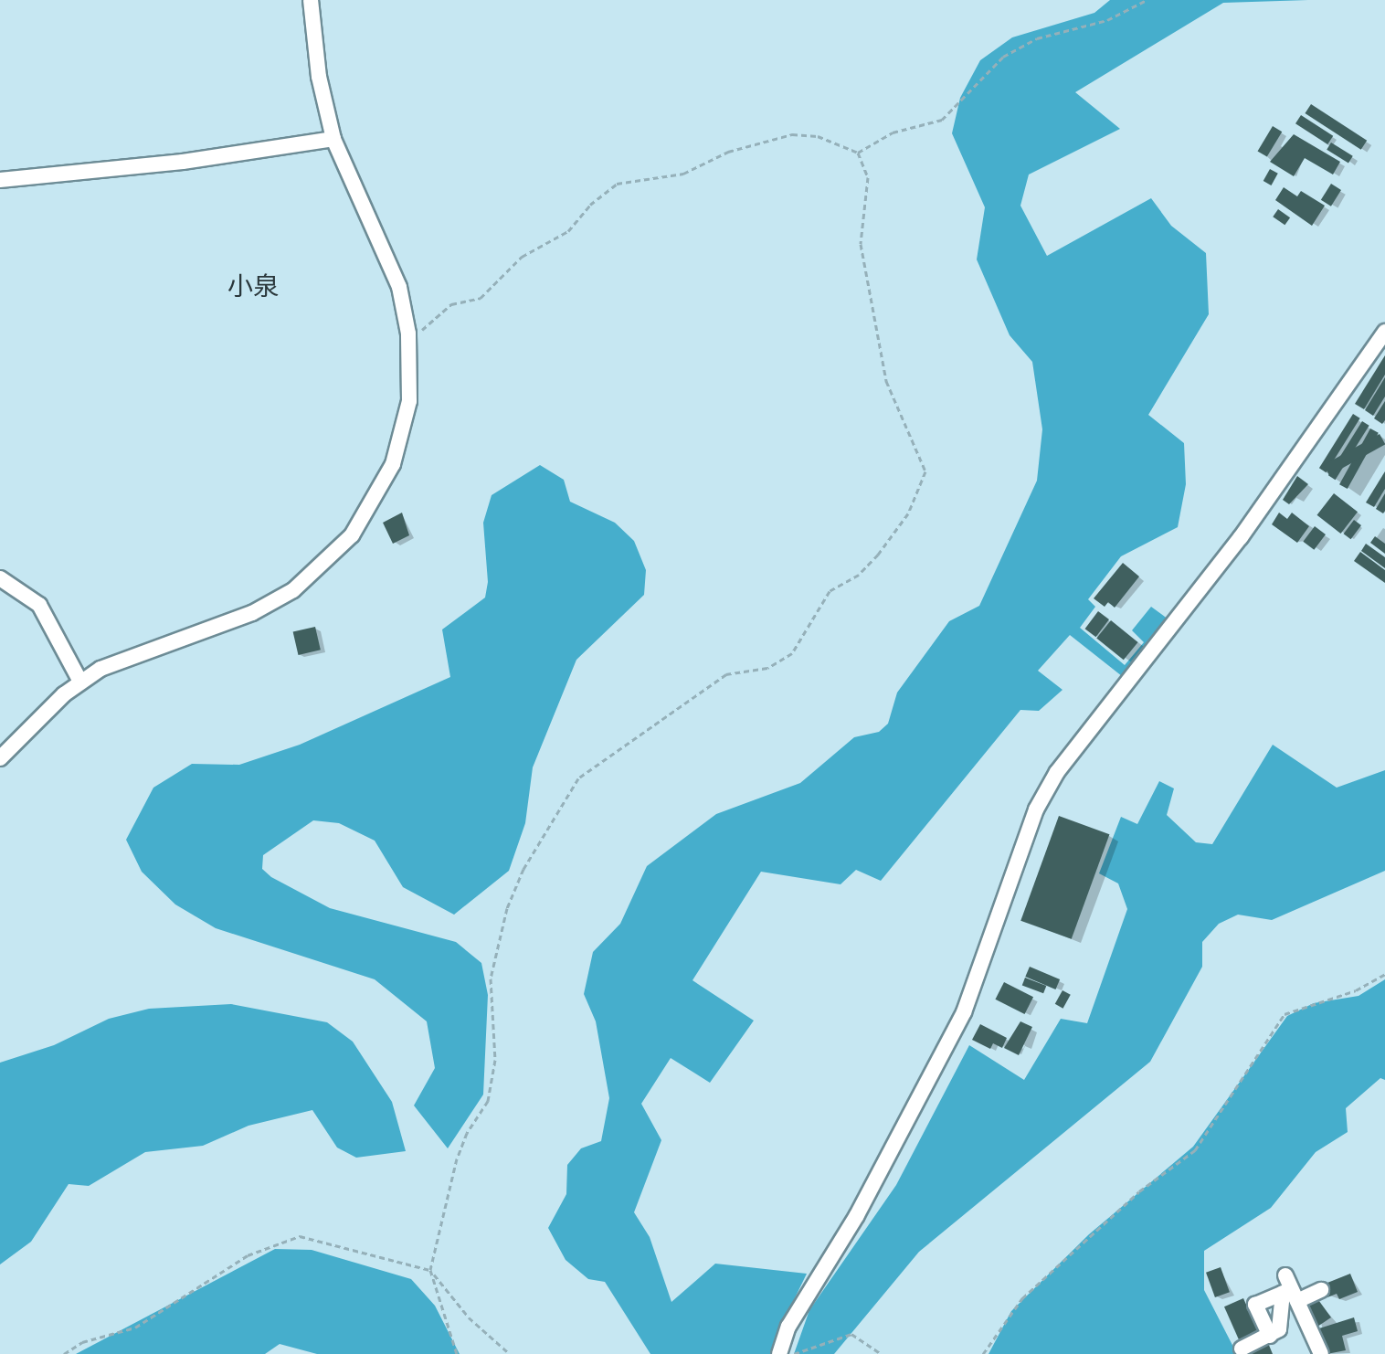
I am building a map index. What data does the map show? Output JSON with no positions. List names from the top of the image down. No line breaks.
{"districts":["小泉"]}
